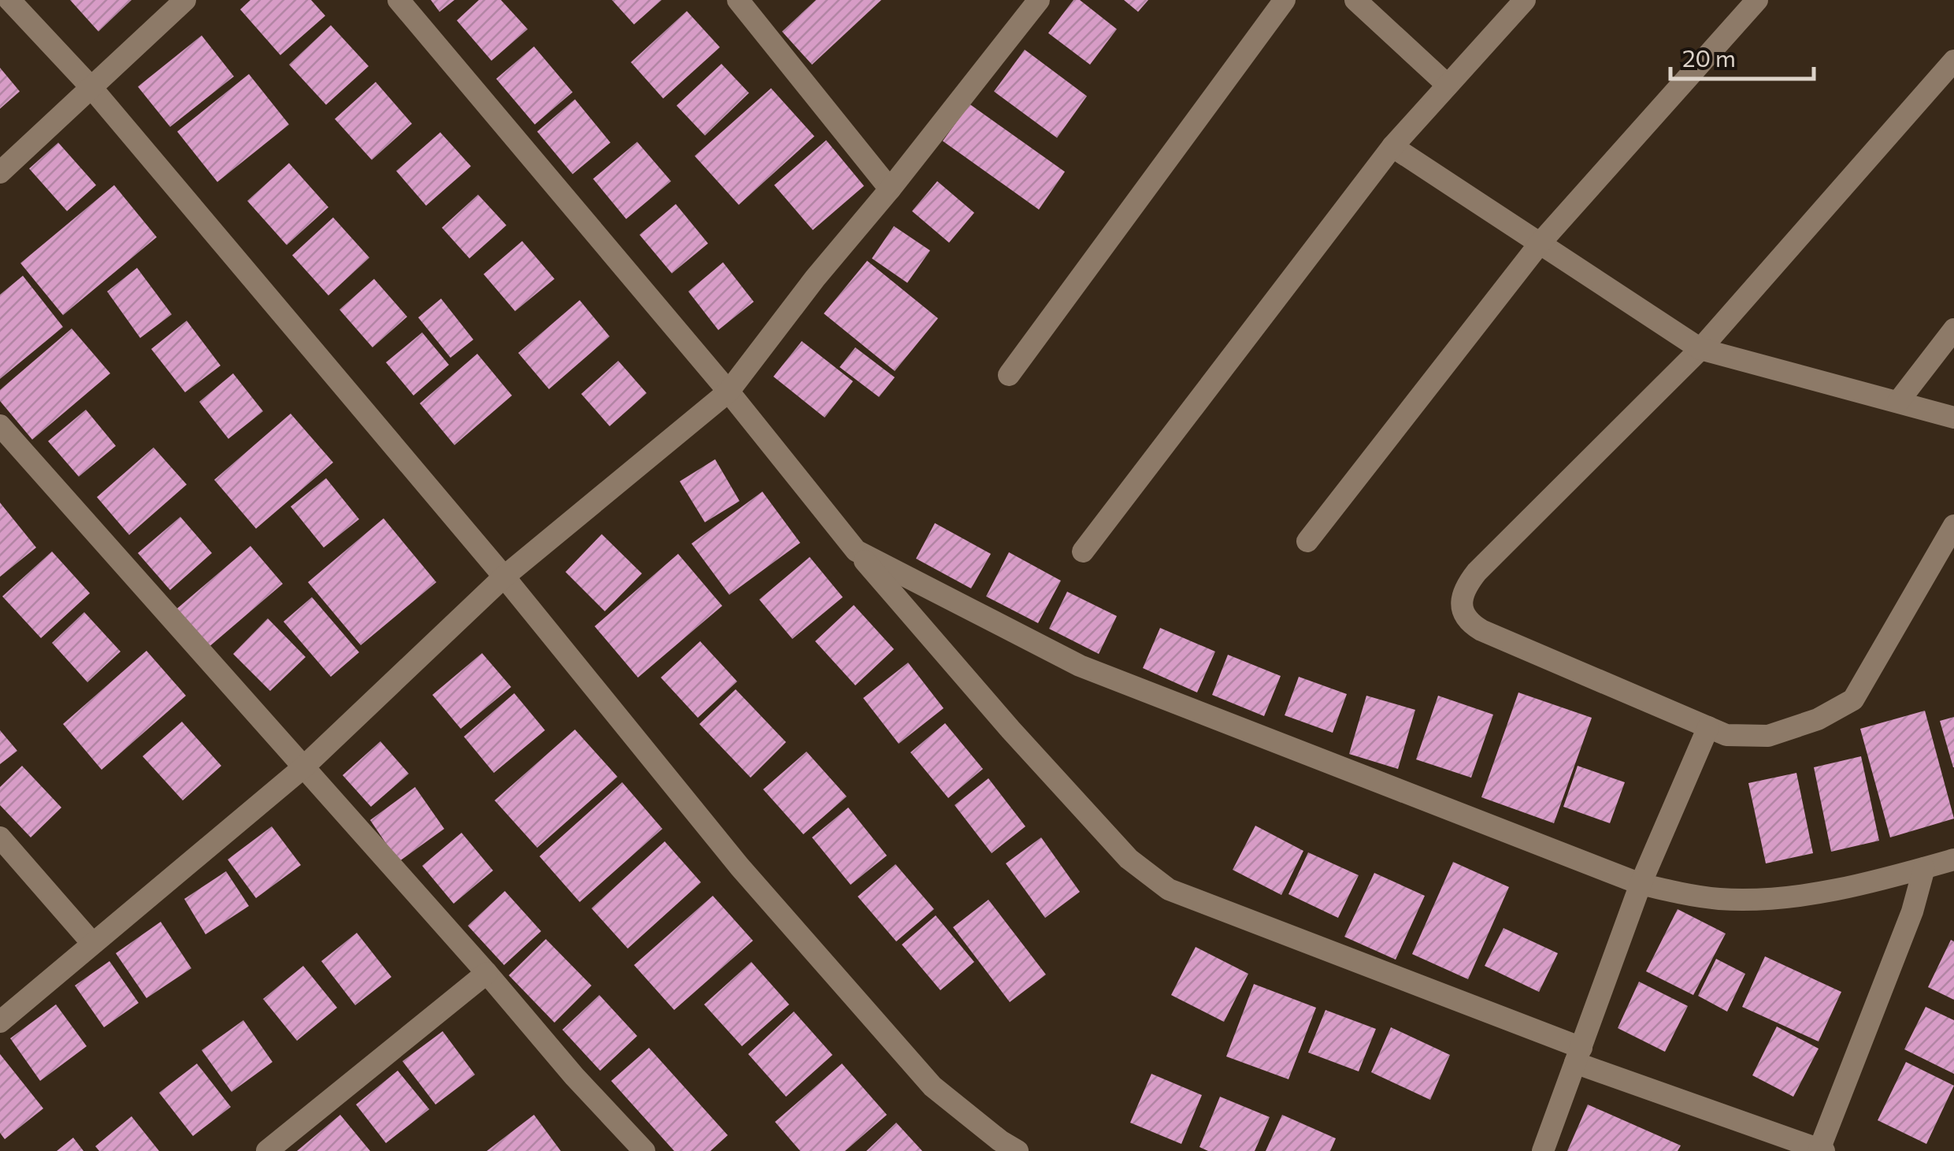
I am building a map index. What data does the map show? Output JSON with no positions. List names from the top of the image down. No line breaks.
{"scale_bar":"20 m"}
